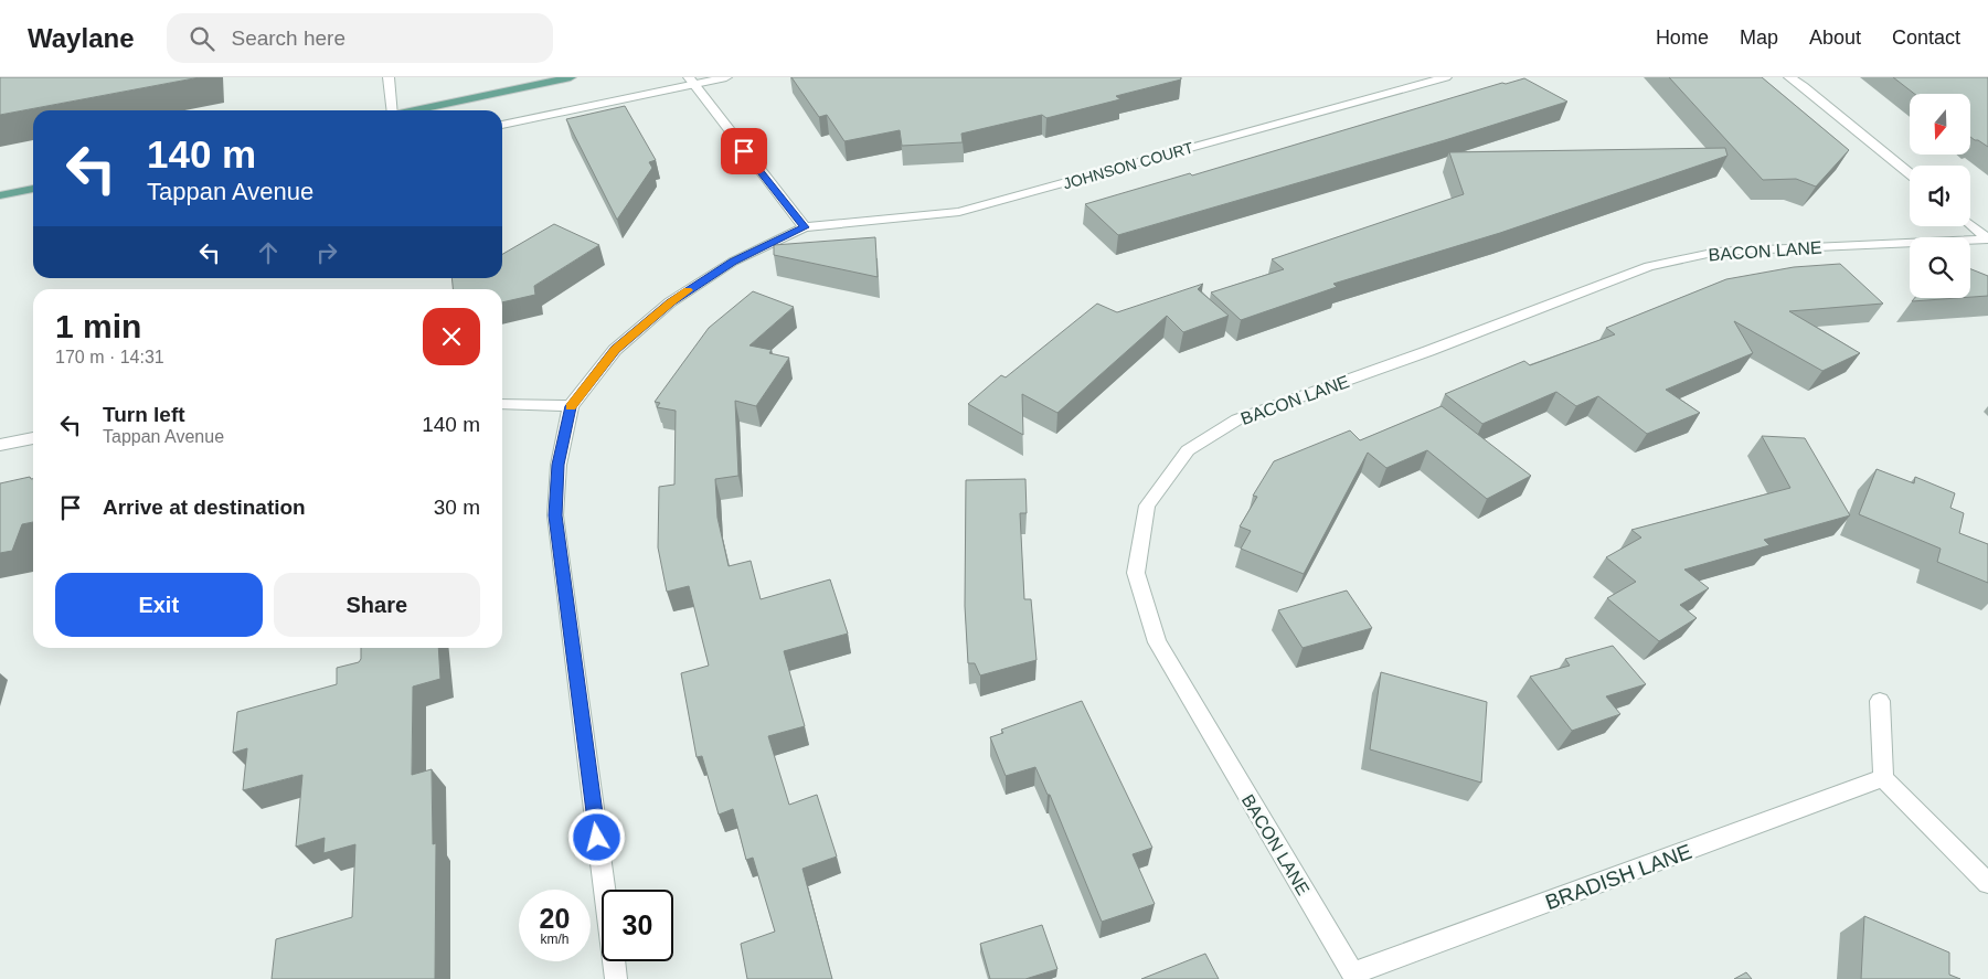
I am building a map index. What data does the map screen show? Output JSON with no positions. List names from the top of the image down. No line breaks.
{"streets":{"street":["JOHNSON COURT","BACON LANE","BRADISH LANE"]},"crossings":[["BACON LANE","BRADISH LANE"]],"north":"bottom","page":{"header":"Waylane","search":"Search here","nav":["Home","Map","About","Contact"],"turn":["140 m","Tappan Avenue"],"heading":["1 min","170 m · 14:31"],"list":[{"name":"Turn left","note":"Tappan Avenue","value":"140 m"},{"name":"Arrive at destination","value":"30 m"}],"buttons":["Exit","Share"],"speed":"20 km/h","limit":"30"}}
